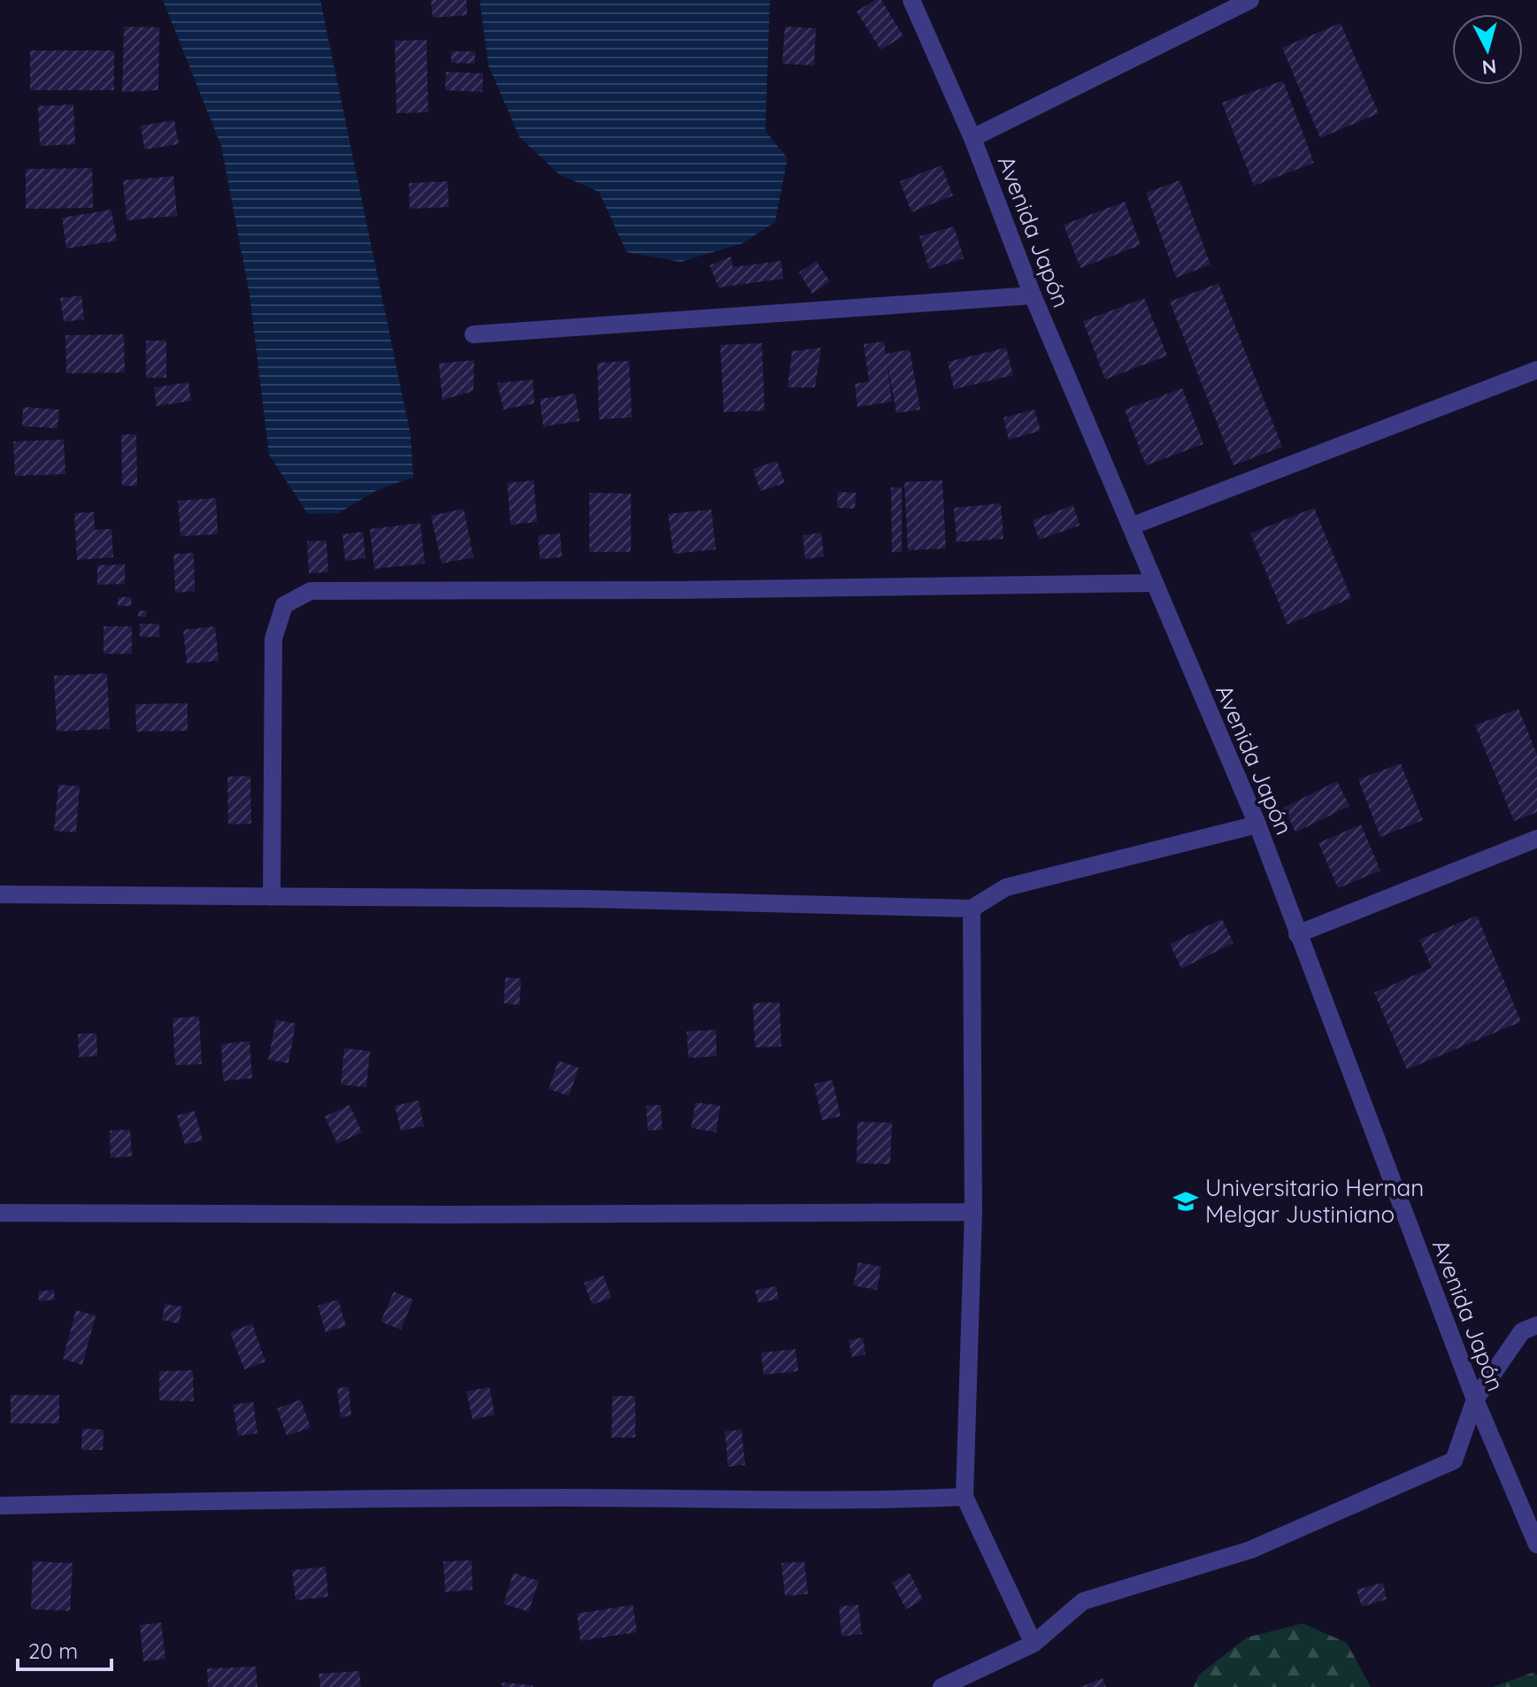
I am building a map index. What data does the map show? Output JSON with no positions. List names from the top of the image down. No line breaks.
{"streets":{"street":["Avenida Japón"]},"places":{"school or university":["Universitario Hernan Melgar Justiniano"]},"scale_bar":"20 m","north":"bottom"}
